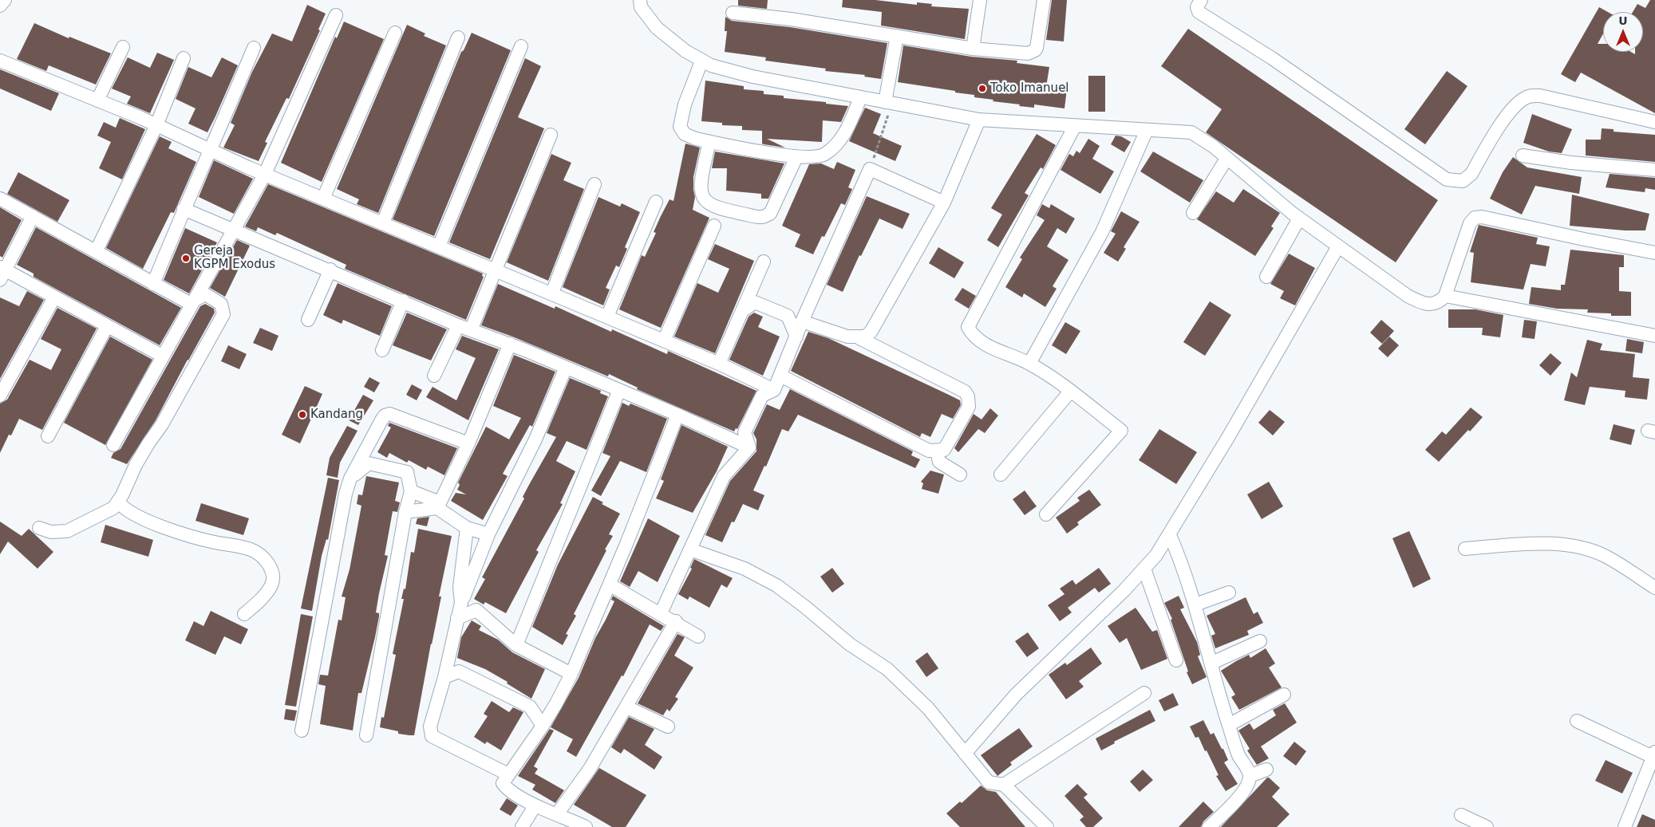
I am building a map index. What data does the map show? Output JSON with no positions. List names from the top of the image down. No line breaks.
{"places":["Toko Imanuel","Gereja KGPM Exodus","Kandang"],"north":"top"}
